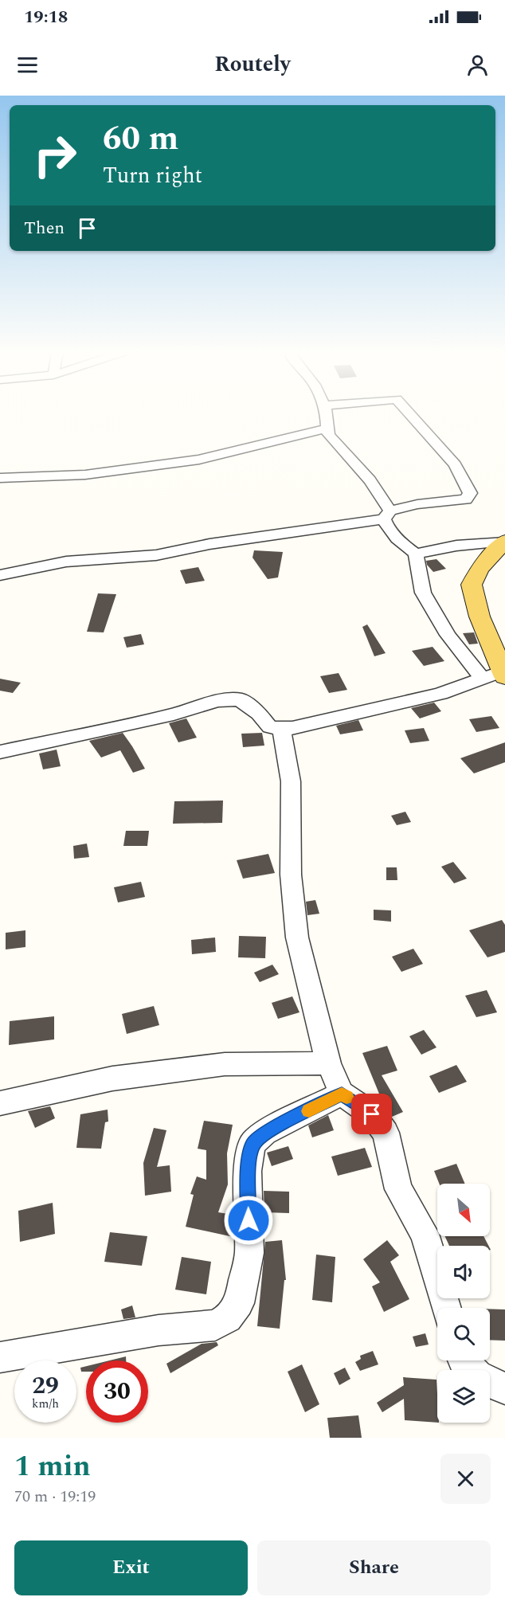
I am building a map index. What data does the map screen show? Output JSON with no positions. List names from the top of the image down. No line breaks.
{"north":"bottom right","page":{"status":"19:18","header":"Routely","turn":["60 m","Turn right"],"then":"Then","speed":"29 km/h","limit":"30","heading":["1 min","70 m · 19:19"],"buttons":["Exit","Share"]}}
